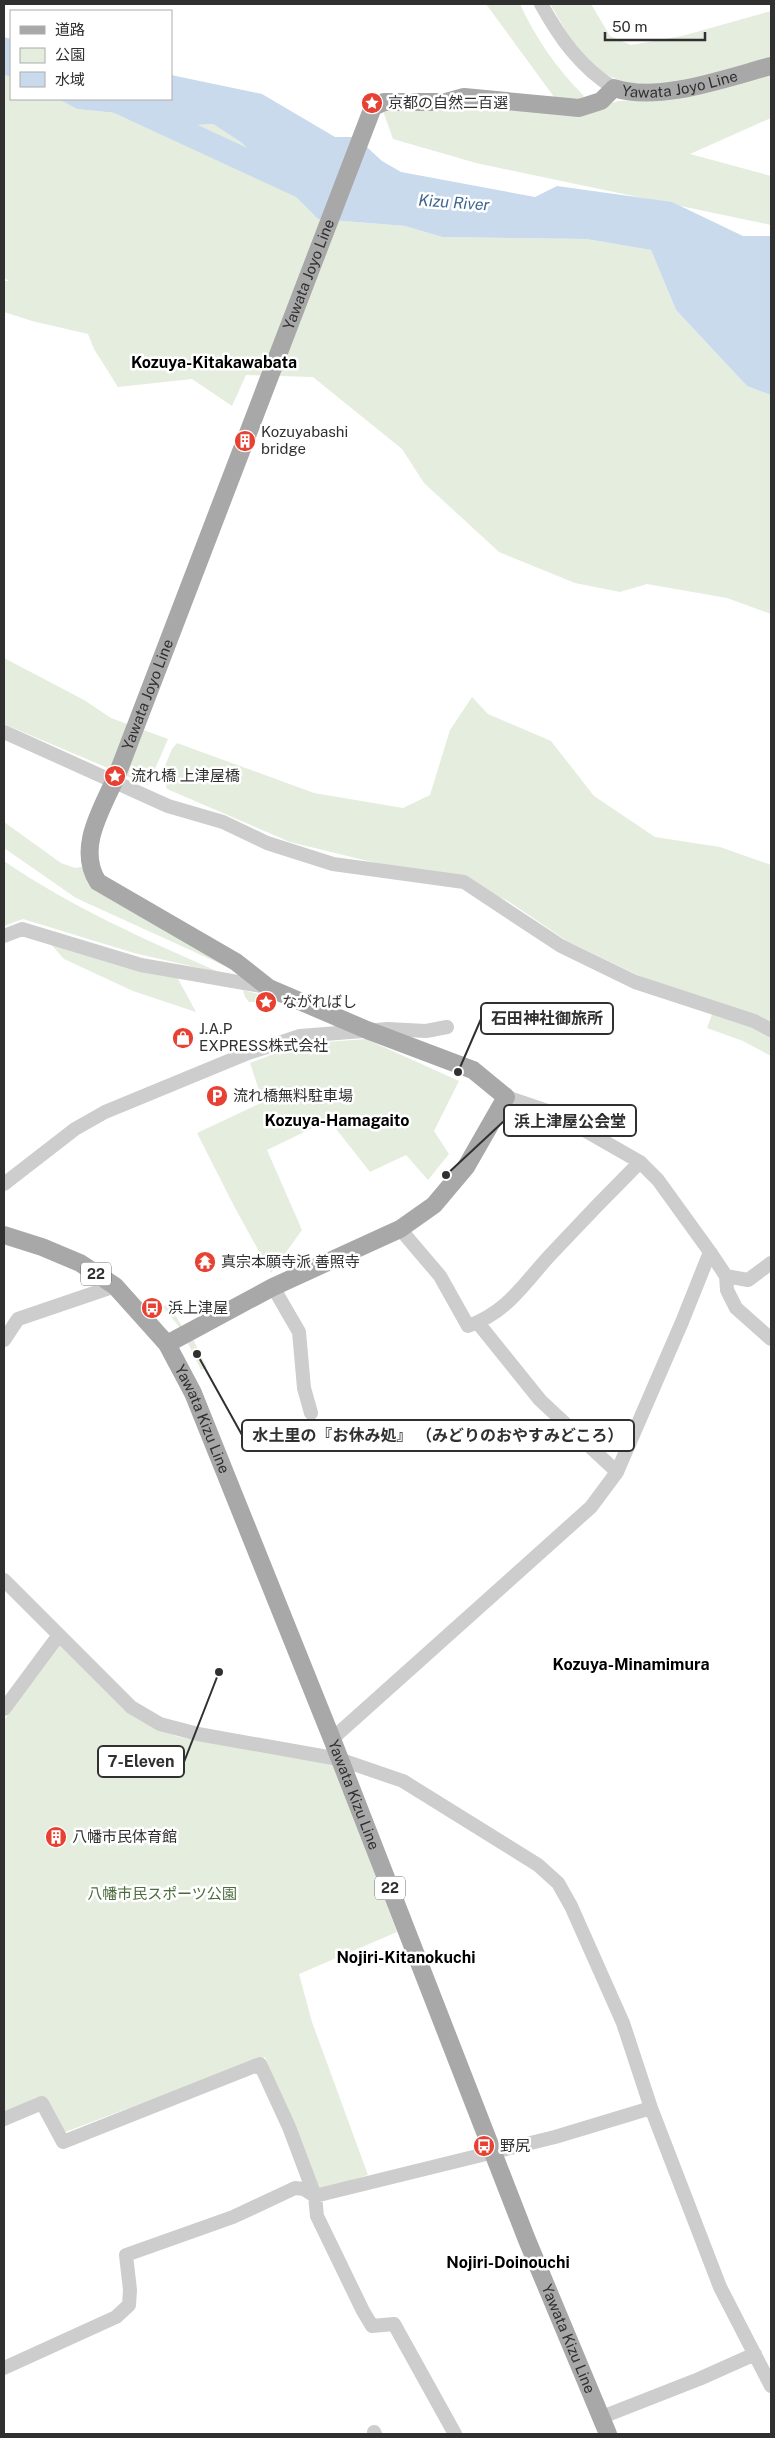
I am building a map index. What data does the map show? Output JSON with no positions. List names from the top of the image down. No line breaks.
{"streets":{"main road":["Yawata Joyo Line","22","Yawata Kizu Line"]},"districts":["Kozuya-Kitakawabata","Kozuya-Hamagaito","Kozuya-Minamimura","Nojiri-Kitanokuchi","Nojiri-Doinouchi"],"water":["Kizu River"],"parks":["八幡市民スポーツ公園"],"places":{"place":["京都の自然二百選","流れ橋 上津屋橋","ながればし"],"building":["Kozuyabashi bridge","八幡市民体育館"],"shop":["J.A.P EXPRESS株式会社"],"other":["石田神社御旅所","浜上津屋公会堂","水土里の『お休み処』 （みどりのおやすみどころ）","7-Eleven"],"parking":["流れ橋無料駐車場"],"temple":["真宗本願寺派 善照寺"],"bus stop":["浜上津屋","野尻"]},"legend":["道路","公園","水域"],"scale_bar":"50 m"}
